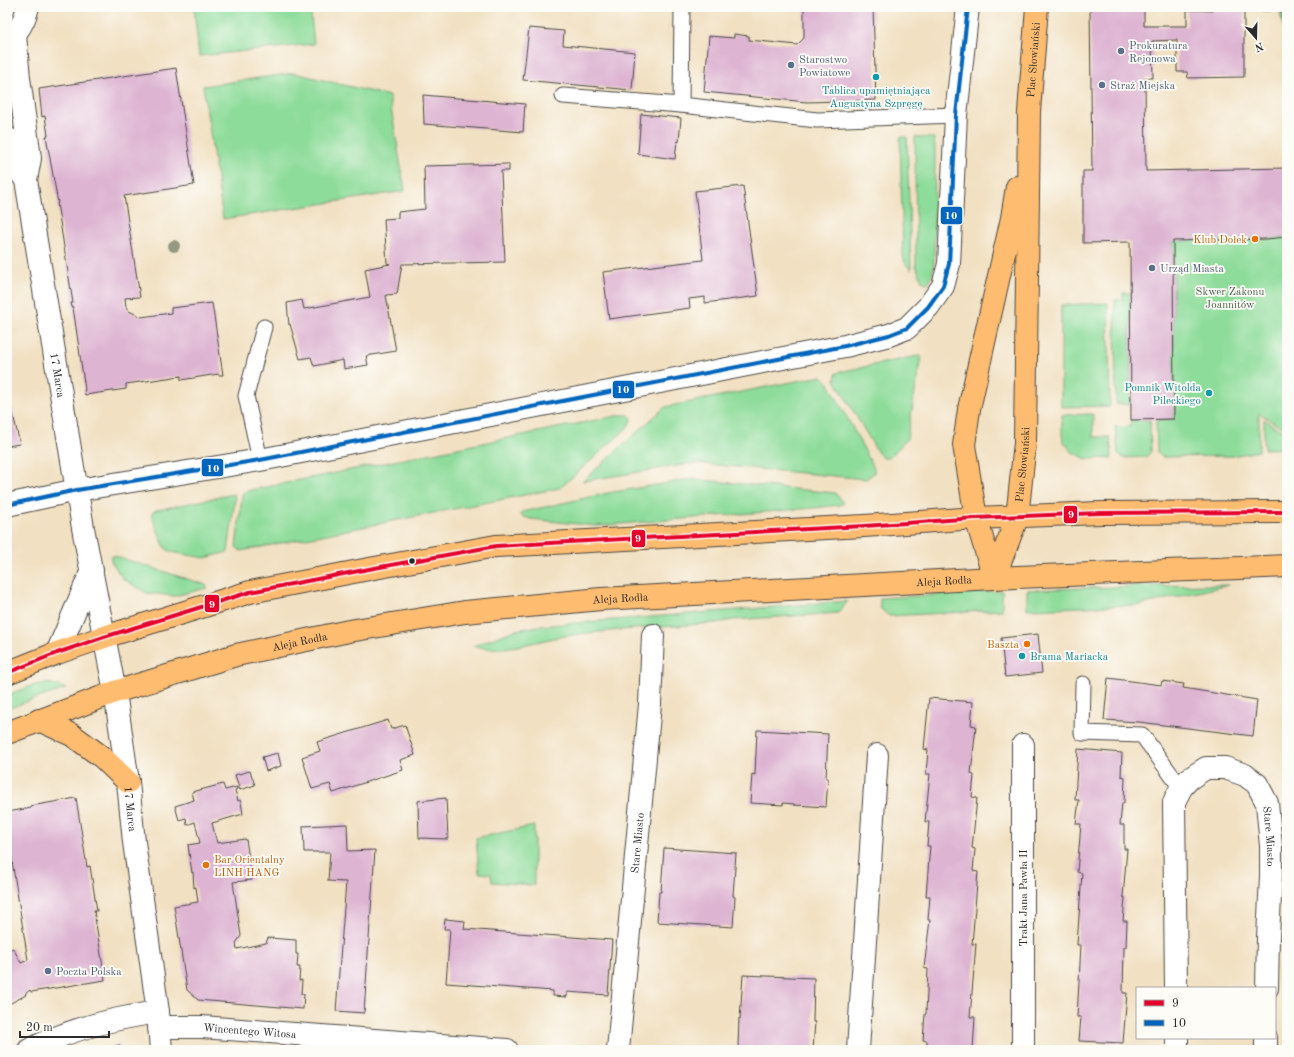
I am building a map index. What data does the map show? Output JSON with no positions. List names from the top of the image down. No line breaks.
{"streets":{"main road":["Plac Słowiański","Aleja Rodła"],"street":["17 Marca","Stare Miasto","Trakt Jana Pawła II","Wincentego Witosa"]},"crossings":[["Plac Słowiański","Aleja Rodła"],["17 Marca","Aleja Rodła"],["17 Marca","Wincentego Witosa"]],"parks":["Skwer Zakonu Joannitów"],"places":["Prokuratura Rejonowa","Starostwo Powiatowe","Tablica upamiętniająca Augustyna Szpręgę","Straż Miejska","Klub Dołek","Urząd Miasta","Pomnik Witolda Pileckiego","Baszta","Brama Mariacka","Bar Orientalny LINH HANG","Poczta Polska"],"lines":["transit line 10","transit line 9"],"legend":["9","10"],"scale_bar":"20 m","north":"bottom"}
